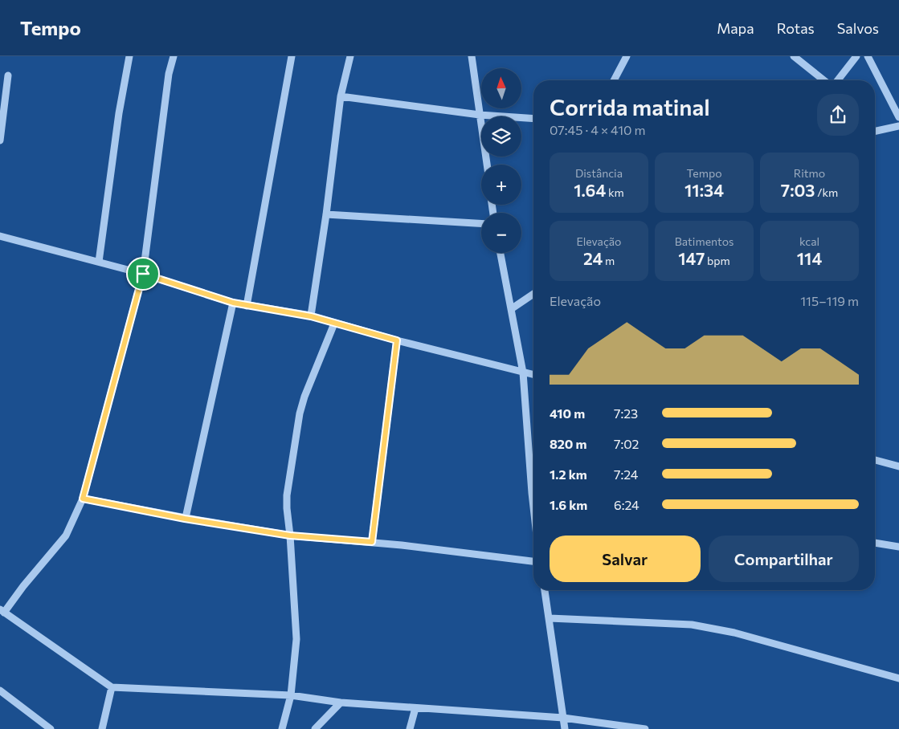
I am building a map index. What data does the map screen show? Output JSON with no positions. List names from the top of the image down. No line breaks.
{"north":"top","page":{"header":"Tempo","nav":["Mapa","Rotas","Salvos"],"map_buttons":["+","−"],"heading":["Corrida matinal","07:45 · 4 × 410 m"],"stats":[["Distância","1.64 km"],["Tempo","11:34"],["Ritmo","7:03 /km"],["Elevação","24 m"],["Batimentos","147 bpm"],["kcal","114"]],"chart":["Elevação","115–119 m"],"list":[{"name":"410 m","note":"7:23"},{"name":"820 m","note":"7:02"},{"name":"1.2 km","note":"7:24"},{"name":"1.6 km","note":"6:24"}],"buttons":["Salvar","Compartilhar"]}}
